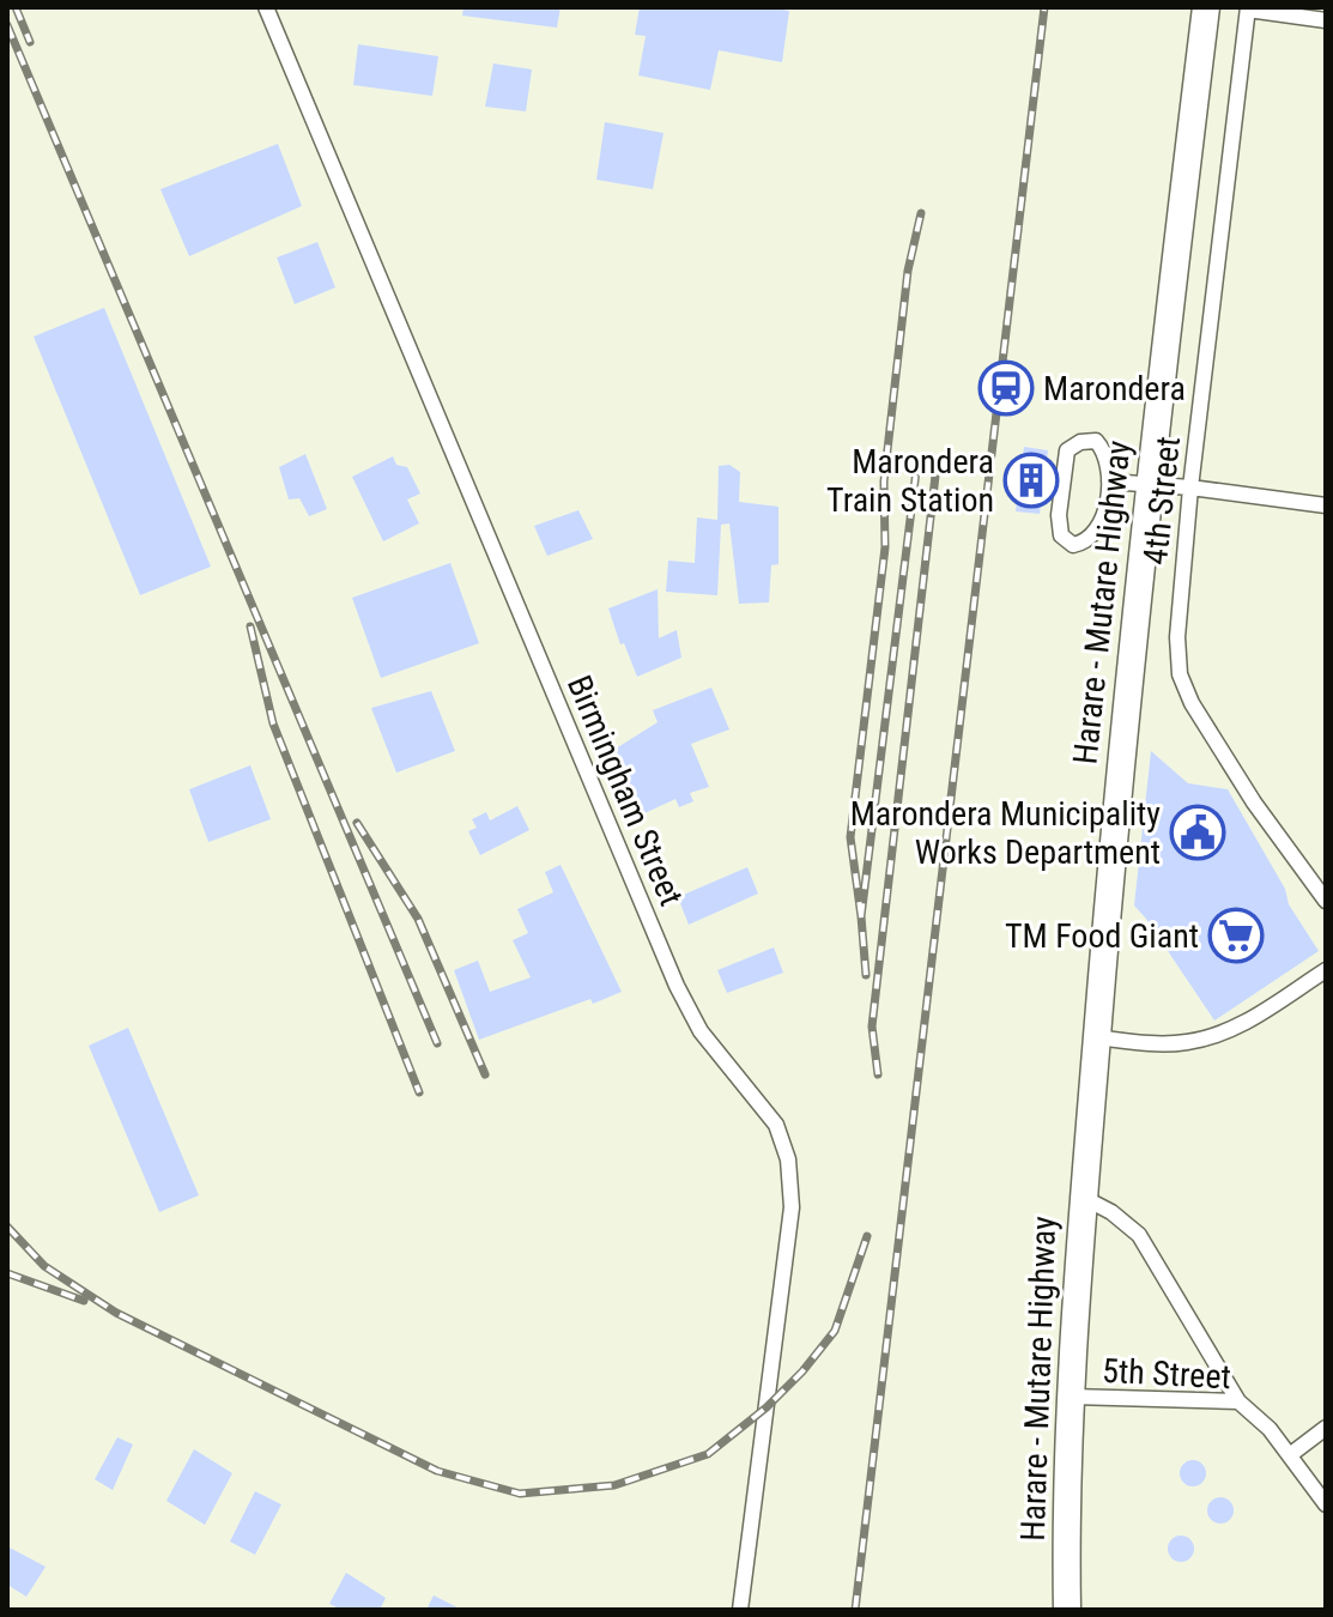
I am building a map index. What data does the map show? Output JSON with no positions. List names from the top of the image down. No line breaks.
{"streets":{"highway":["Harare - Mutare Highway"],"street":["4th Street","Birmingham Street","5th Street"]},"crossings":[["Harare - Mutare Highway","5th Street"]],"places":{"station":["Marondera"],"building":["Marondera Train Station"],"public building":["Marondera Municipality Works Department"],"supermarket":["TM Food Giant"]}}
